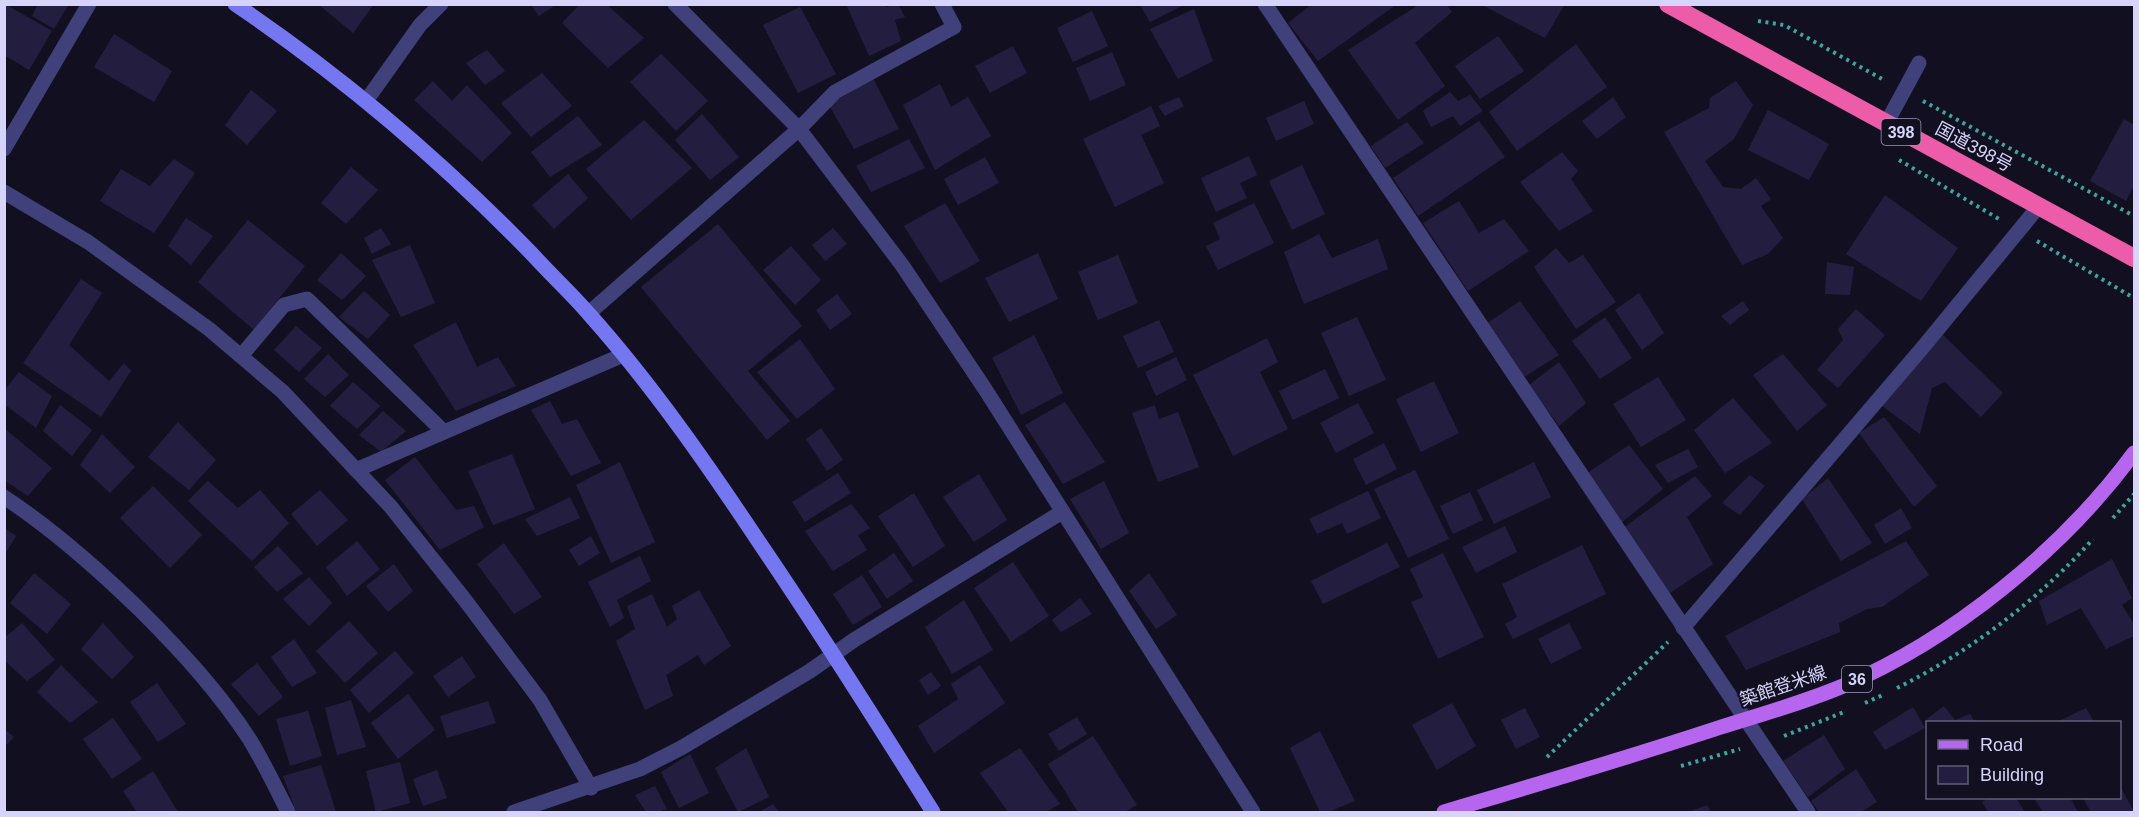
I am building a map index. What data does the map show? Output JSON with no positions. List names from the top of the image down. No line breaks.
{"streets":{"highway":["398","国道398号"],"main road":["36","築館登米線"]},"legend":["Road","Building"]}
